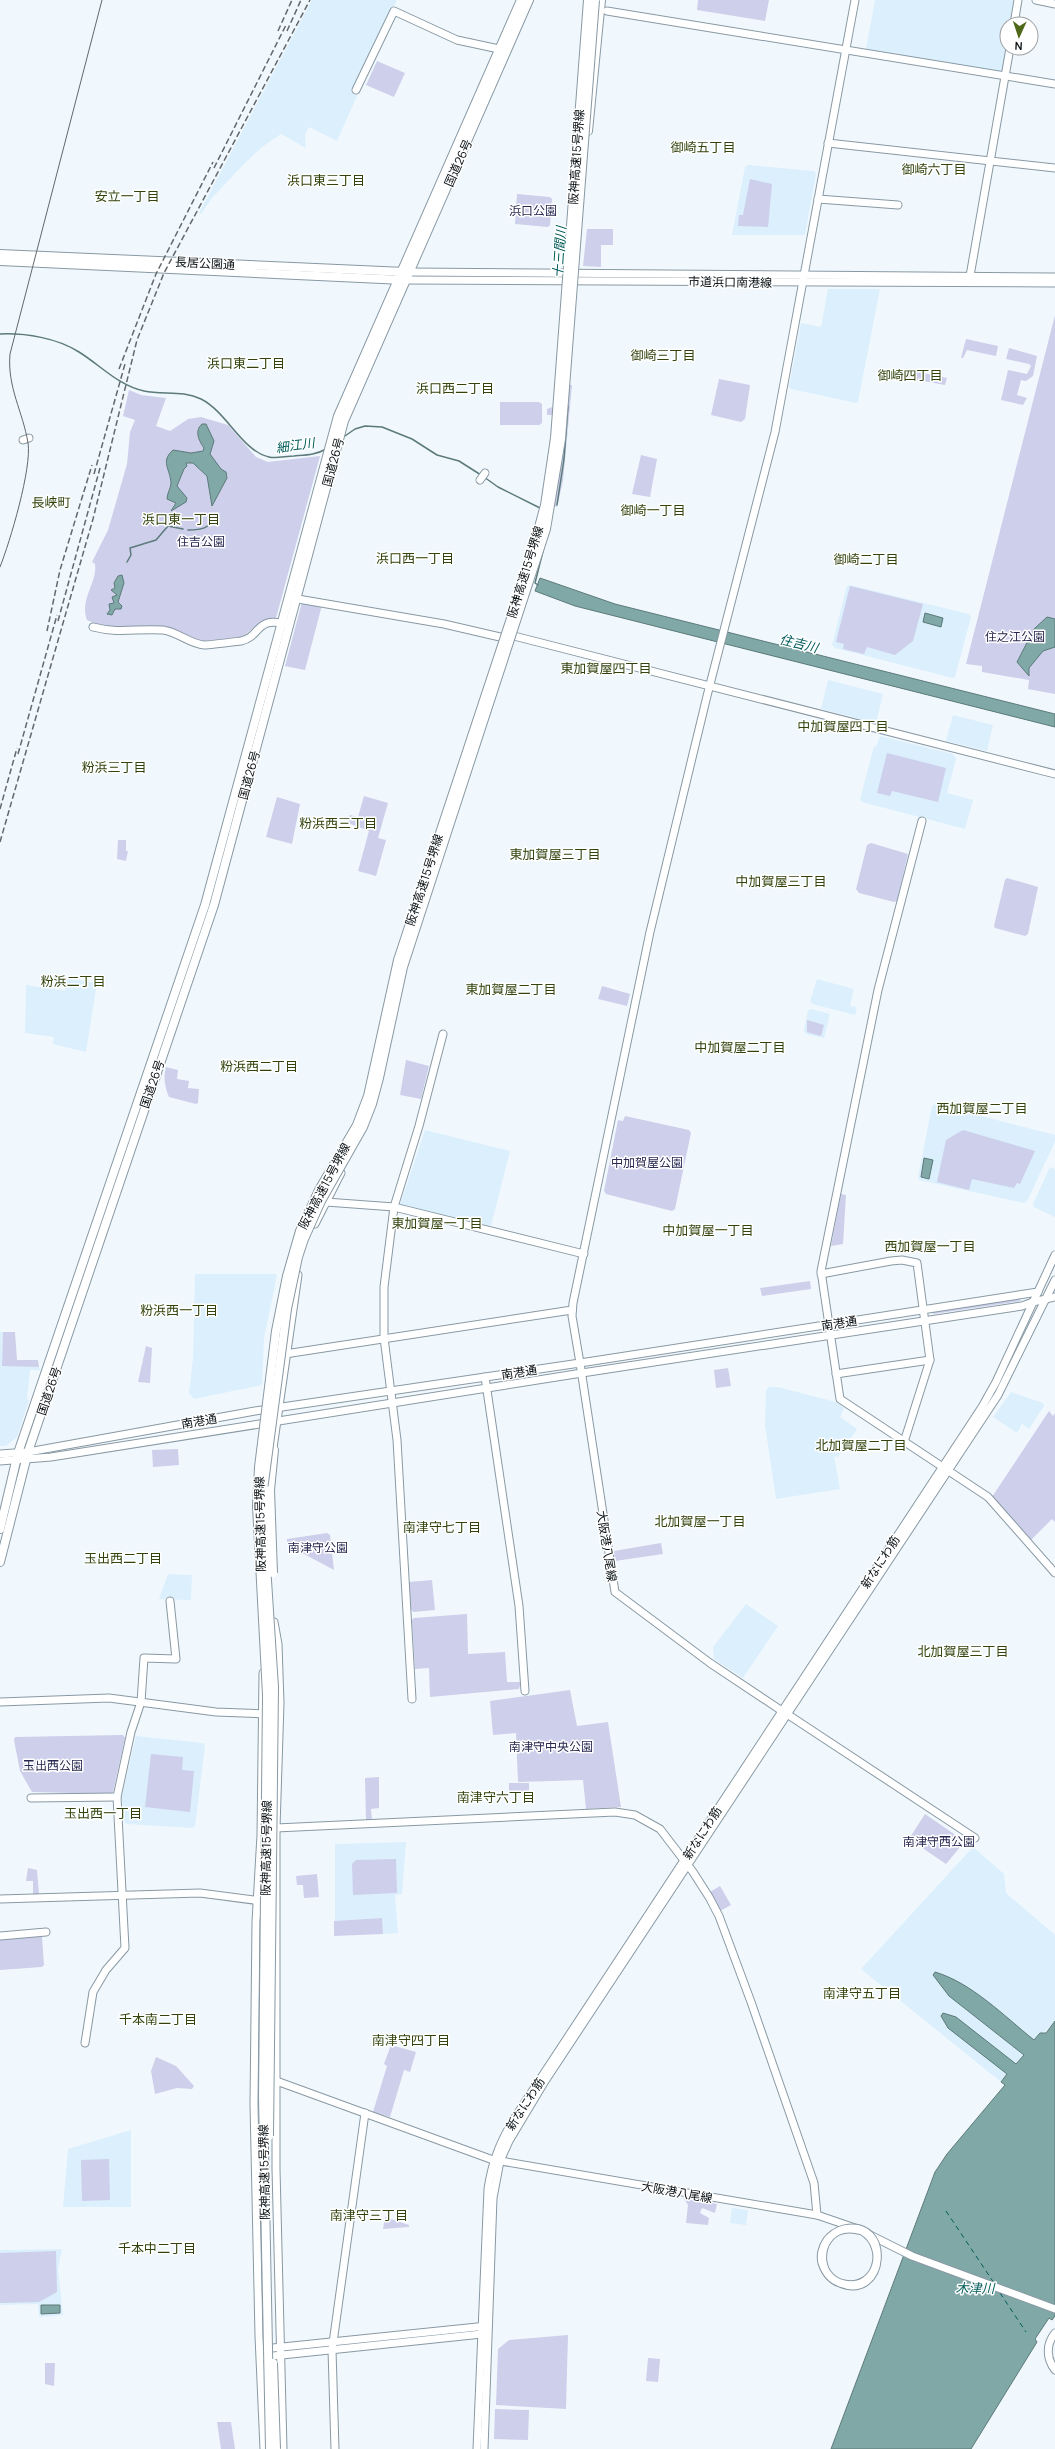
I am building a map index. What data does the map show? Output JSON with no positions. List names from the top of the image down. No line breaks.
{"streets":{"highway":["阪神高速15号堺線","国道26号","長居公園通"],"street":["市道浜口南港線","南港通","大阪港八尾線","新なにわ筋"]},"crossings":[["国道26号","長居公園通"],["国道26号","市道浜口南港線"],["国道26号","南港通"],["長居公園通","市道浜口南港線"],["南港通","大阪港八尾線"],["南港通","新なにわ筋"],["大阪港八尾線","新なにわ筋"]],"districts":["御崎五丁目","御崎六丁目","浜口東三丁目","安立一丁目","御崎三丁目","浜口東二丁目","御崎四丁目","浜口西二丁目","長峡町","御崎一丁目","浜口東一丁目","浜口西一丁目","御崎二丁目","東加賀屋四丁目","中加賀屋四丁目","粉浜三丁目","粉浜西三丁目","東加賀屋三丁目","中加賀屋三丁目","粉浜二丁目","東加賀屋二丁目","中加賀屋二丁目","粉浜西二丁目","西加賀屋二丁目","東加賀屋一丁目","中加賀屋一丁目","西加賀屋一丁目","粉浜西一丁目","北加賀屋二丁目","北加賀屋一丁目","南津守七丁目","玉出西二丁目","北加賀屋三丁目","南津守六丁目","玉出西一丁目","南津守五丁目","千本南二丁目","南津守四丁目","南津守三丁目","千本中二丁目"],"water":["十三間川","細江川","住吉川","木津川"],"parks":["浜口公園","住吉公園","住之江公園","中加賀屋公園","南津守公園","南津守中央公園","玉出西公園","南津守西公園"],"north":"bottom"}
